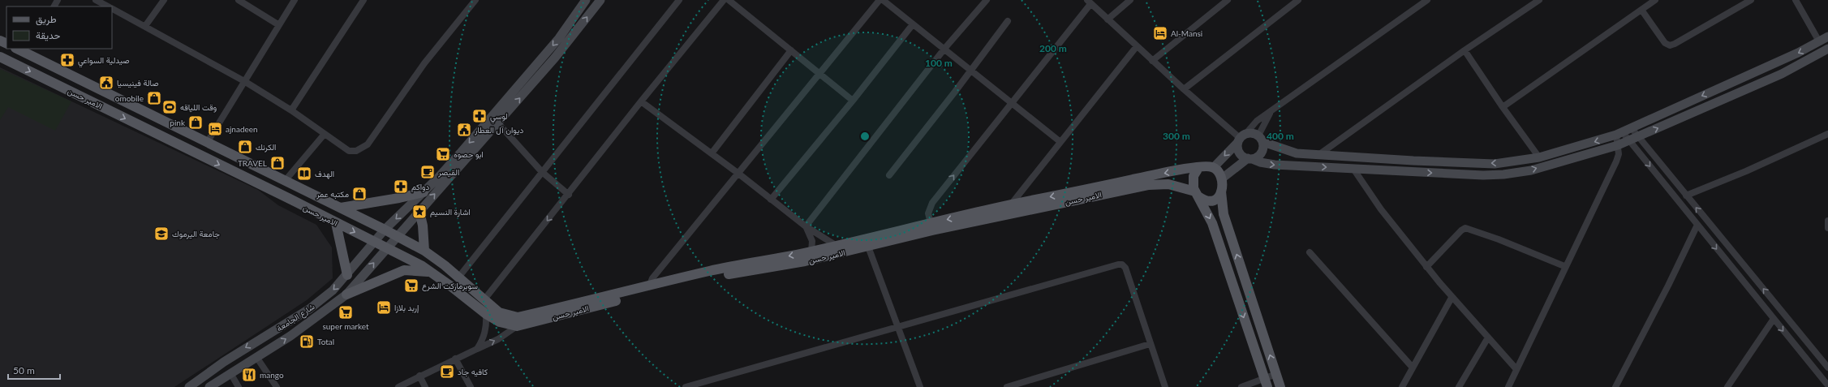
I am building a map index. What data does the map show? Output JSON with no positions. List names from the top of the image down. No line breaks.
{"streets":{"main road":["الامير حسن","شارع الجامعة"]},"crossings":[["الامير حسن","شارع الجامعة"]],"places":{"hotel":["Al-Mansi","ajnadeen","إربد بلازا"],"pharmacy":["صيدلية السواعي","لوسي","دواكم"],"public building":["صالة فينيسيا","ديوان آل العطار"],"shop":["omobile","pink","الكرنك","TRAVEL","مكتبه عمر"],"sports":["وقت اللياقه"],"supermarket":["ابو حصوه","سوبرماركت الشرع","super market"],"cafe":["القيصر","كافيه جاد"],"library":["الهدف"],"place":["اشارة النسيم"],"school or university":["جامعة اليرموك"],"fuel station":["Total"],"restaurant":["mango"]},"legend":["طريق","حديقة"],"scale_bar":"50 m","rings":["200 m","100 m","300 m","400 m"]}
